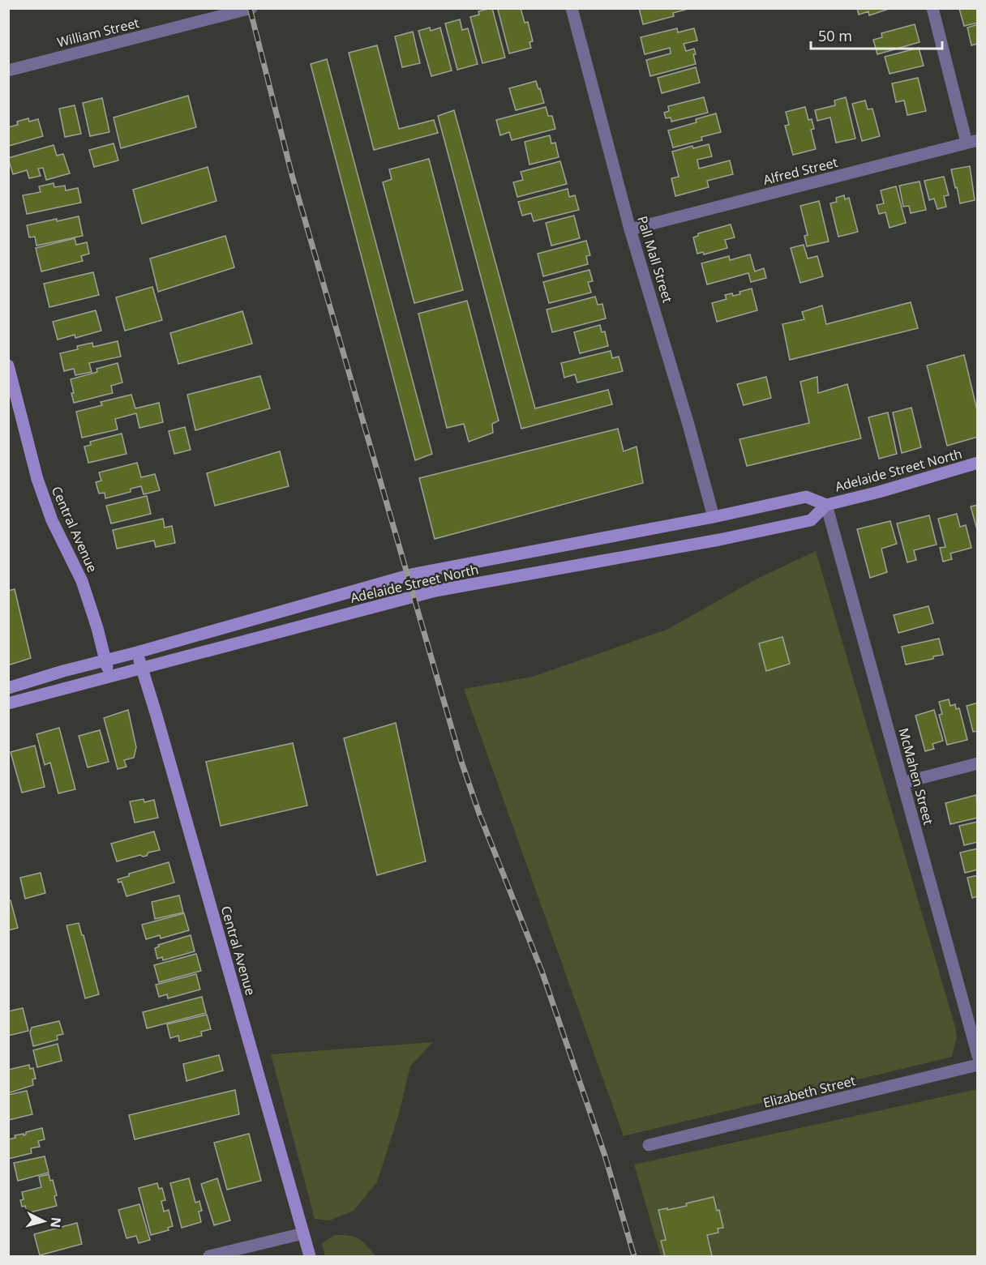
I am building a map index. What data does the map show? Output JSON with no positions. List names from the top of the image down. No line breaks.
{"streets":{"main road":["Adelaide Street North","Central Avenue"],"street":["William Street","Alfred Street","Pall Mall Street","McMahen Street","Elizabeth Street"]},"crossings":[["Alfred Street","Pall Mall Street"],["Pall Mall Street","Adelaide Street North"],["Adelaide Street North","Central Avenue"],["Adelaide Street North","McMahen Street"]],"scale_bar":"50 m","north":"right"}
